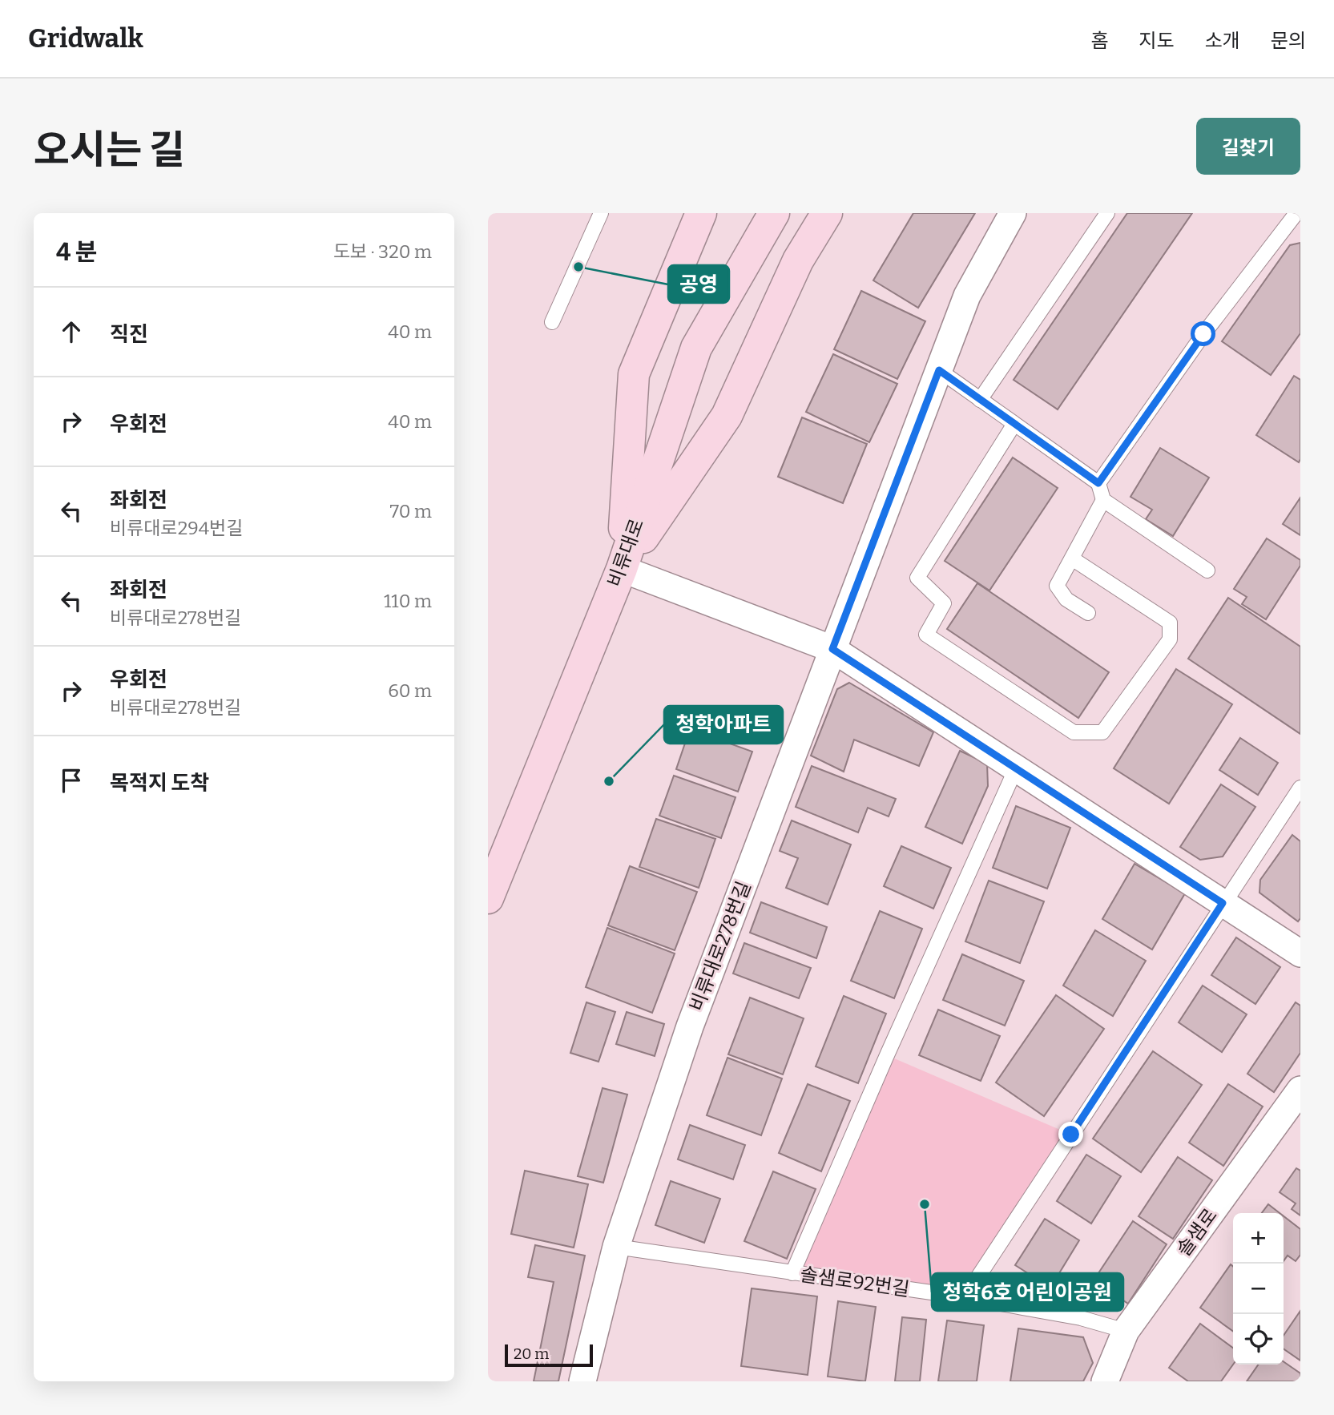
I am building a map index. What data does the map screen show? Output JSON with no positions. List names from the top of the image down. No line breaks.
{"streets":{"main road":["비류대로"],"street":["비류대로278번길","솔샘로"],"lane":["솔샘로92번길"]},"crossings":[["비류대로278번길","솔샘로92번길"],["솔샘로","솔샘로92번길"]],"places":["공영","청학아파트","청학6호 어린이공원"],"scale_bar":"20 m","page":{"header":"Gridwalk","nav":["홈","지도","소개","문의"],"title":"오시는 길","buttons":"길찾기","heading":["4 분","도보 · 320 m"],"list":[["직진","40 m"],["우회전","40 m"],["좌회전","비류대로294번길","70 m"],["좌회전","비류대로278번길","110 m"],["우회전","비류대로278번길","60 m"],"목적지 도착"],"map_buttons":["+","−"],"scale":"20 m"}}
